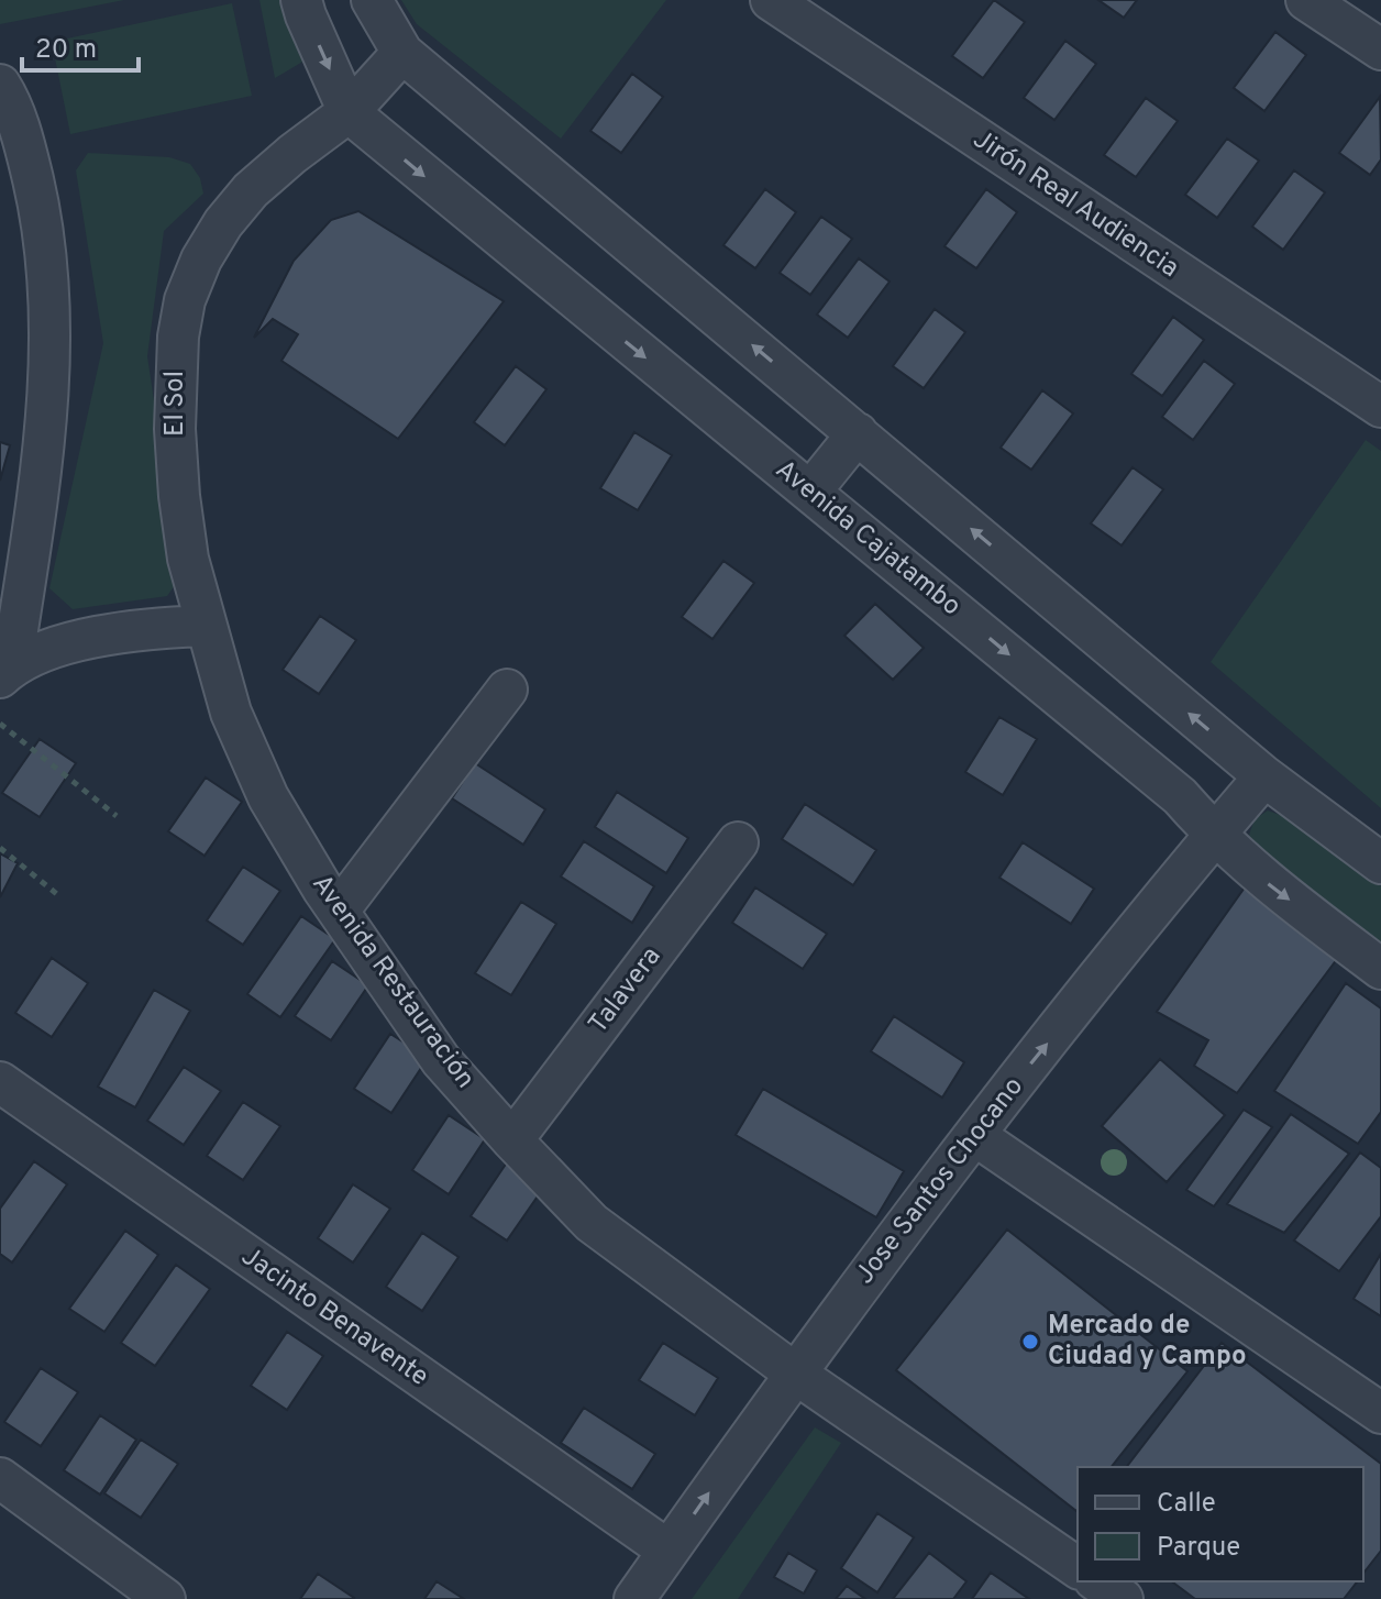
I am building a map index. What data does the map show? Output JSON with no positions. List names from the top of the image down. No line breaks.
{"streets":{"street":["Jirón Real Audiencia","El Sol","Avenida Cajatambo","Avenida Restauración","Talavera","Jose Santos Chocano","Jacinto Benavente"]},"crossings":[["El Sol","Avenida Cajatambo"],["El Sol","Avenida Restauración"],["Avenida Cajatambo","Jose Santos Chocano"],["Avenida Restauración","Talavera"],["Avenida Restauración","Jose Santos Chocano"],["Jose Santos Chocano","Jacinto Benavente"]],"one_way":["Jose Santos Chocano"],"places":["Mercado de Ciudad y Campo"],"legend":["Calle","Parque"],"scale_bar":"20 m"}
